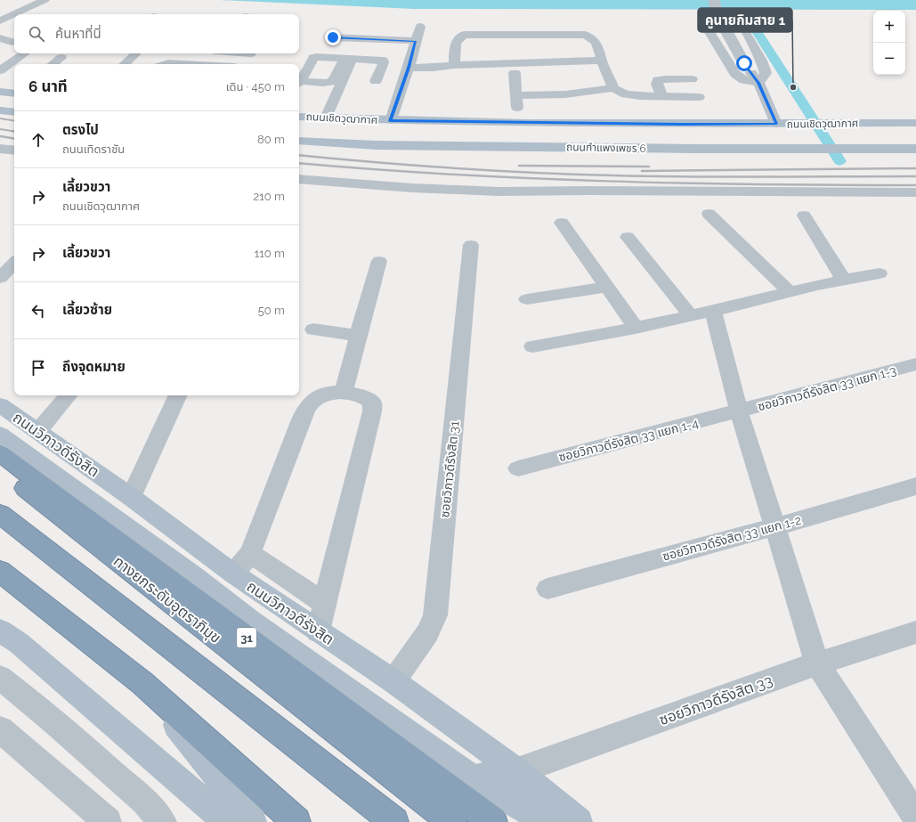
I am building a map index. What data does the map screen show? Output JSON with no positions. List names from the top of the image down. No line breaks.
{"streets":{"highway":["ทางยกระดับอุตราภิมุข","31"],"main road":["ถนนเชิดวุฒากาศ","ถนนกำแพงเพชร 6","ถนนวิภาวดีรังสิต"],"street":["ซอยวิภาวดีรังสิต 33 แยก 1-3","ซอยวิภาวดีรังสิต 33 แยก 1-4","ซอยวิภาวดีรังสิต 31","ซอยวิภาวดีรังสิต 33 แยก 1-2","ซอยวิภาวดีรังสิต 33"]},"crossings":[["ซอยวิภาวดีรังสิต 33 แยก 1-3","ซอยวิภาวดีรังสิต 33 แยก 1-4"],["ถนนวิภาวดีรังสิต","ซอยวิภาวดีรังสิต 31"],["ถนนวิภาวดีรังสิต","ซอยวิภาวดีรังสิต 33"]],"places":["คูนายกิมสาย 1"],"page":{"map_buttons":["+","−"],"search":"ค้นหาที่นี่","heading":["6 นาที","เดิน · 450 m"],"list":[["ตรงไป","ถนนเทิดราชัน","80 m"],["เลี้ยวขวา","ถนนเชิดวุฒากาศ","210 m"],["เลี้ยวขวา","110 m"],["เลี้ยวซ้าย","50 m"],"ถึงจุดหมาย"]}}
